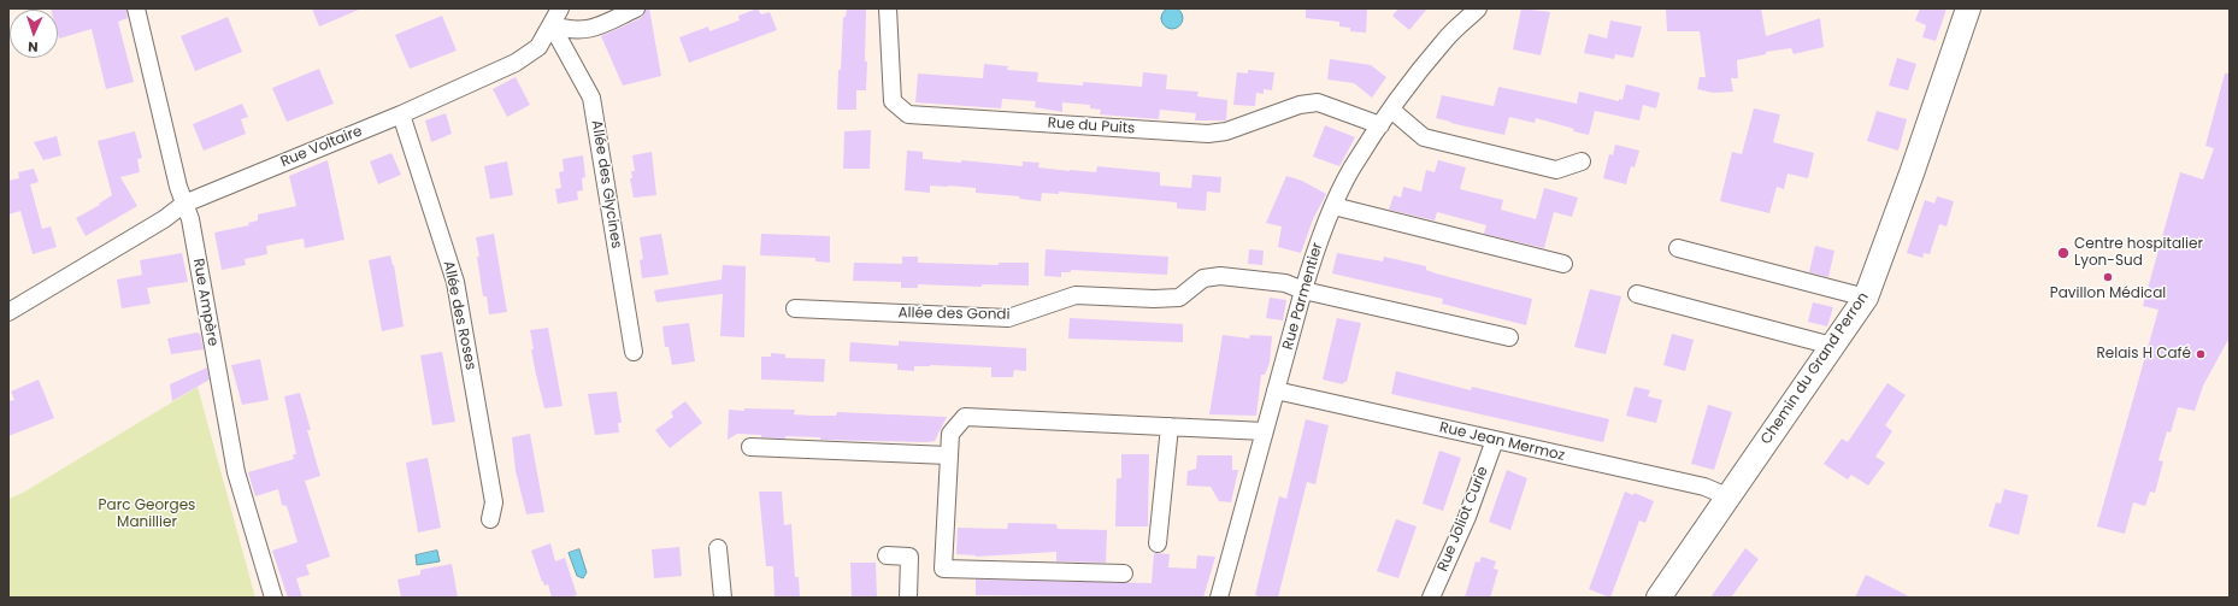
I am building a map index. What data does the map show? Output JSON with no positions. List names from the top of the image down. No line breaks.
{"streets":{"street":["Rue du Puits","Rue Voltaire","Allée des Glycines","Rue Parmentier","Rue Ampère","Allée des Gondi","Allée des Roses","Chemin du Grand Perron","Rue Jean Mermoz","Rue Joliot Curie"]},"crossings":[["Rue du Puits","Rue Parmentier"],["Rue Voltaire","Allée des Glycines"],["Rue Voltaire","Rue Ampère"],["Rue Voltaire","Allée des Roses"],["Rue Parmentier","Allée des Gondi"],["Rue Parmentier","Rue Jean Mermoz"],["Chemin du Grand Perron","Rue Jean Mermoz"],["Rue Jean Mermoz","Rue Joliot Curie"]],"parks":["Parc Georges Manillier"],"places":["Centre hospitalier Lyon-Sud","Pavillon Médical","Relais H Café"],"north":"bottom"}
